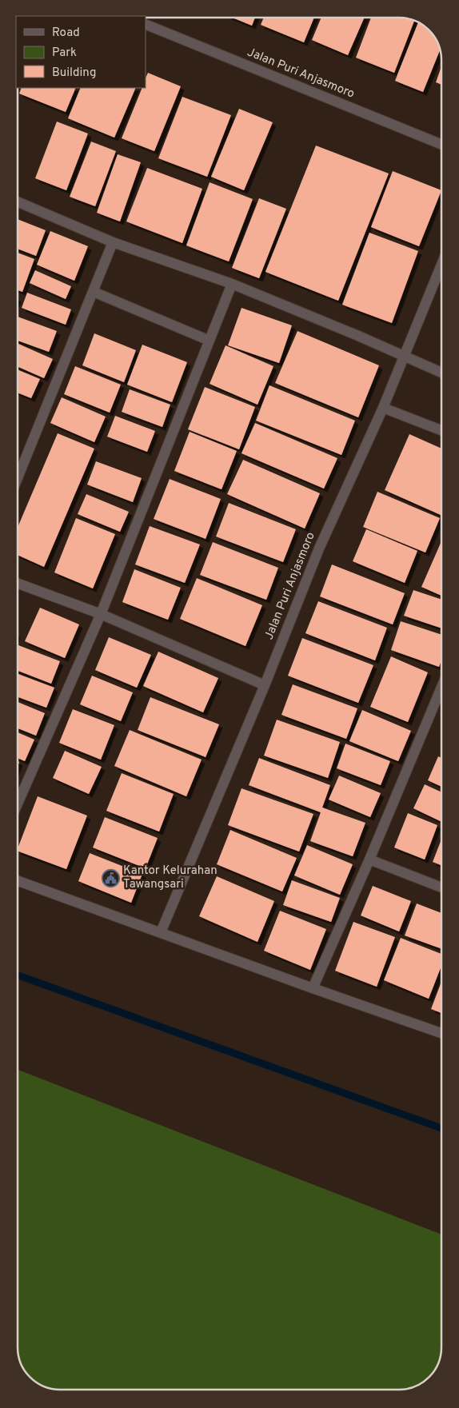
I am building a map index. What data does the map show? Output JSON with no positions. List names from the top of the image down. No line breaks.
{"streets":{"street":["Jalan Puri Anjasmoro"]},"places":{"public building":["Kantor Kelurahan Tawangsari"]},"legend":["Road","Park","Building"]}
